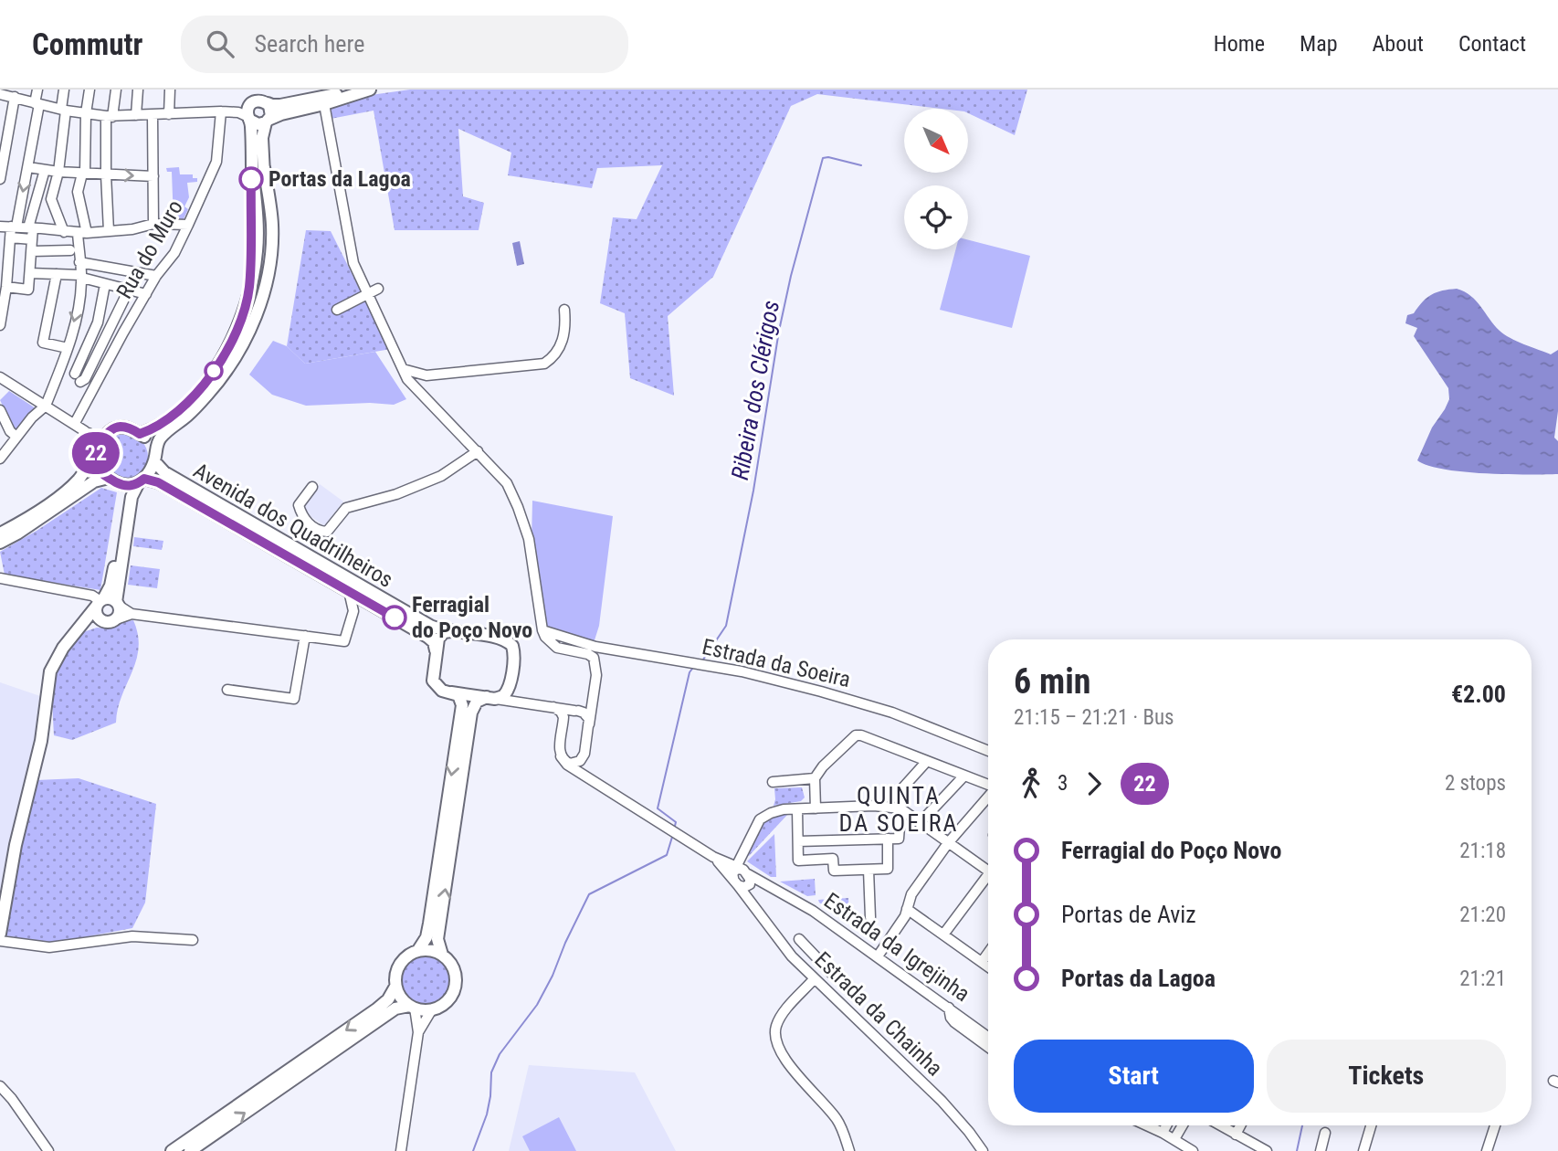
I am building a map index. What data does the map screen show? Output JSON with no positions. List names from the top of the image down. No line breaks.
{"streets":{"main road":["Avenida dos Quadrilheiros"],"street":["Rua do Muro","Estrada da Soeira","Estrada da Igrejinha","Estrada da Chainha"]},"crossings":[["Estrada da Igrejinha","Estrada da Chainha"]],"districts":["QUINTA DA SOEIRA"],"water":["Ribeira dos Clérigos"],"places":["Portas da Lagoa","Ferragial do Poço Novo"],"lines":["bus line 22"],"north":"bottom right","page":{"header":"Commutr","search":"Search here","nav":["Home","Map","About","Contact"],"on_map":"22","heading":["6 min","21:15 – 21:21 · Bus","€2.00"],"legs":["3","22","2 stops"],"list":[{"name":"Ferragial do Poço Novo","value":"21:18"},{"name":"Portas de Aviz","value":"21:20"},{"name":"Portas da Lagoa","value":"21:21"}],"buttons":["Start","Tickets"]}}
